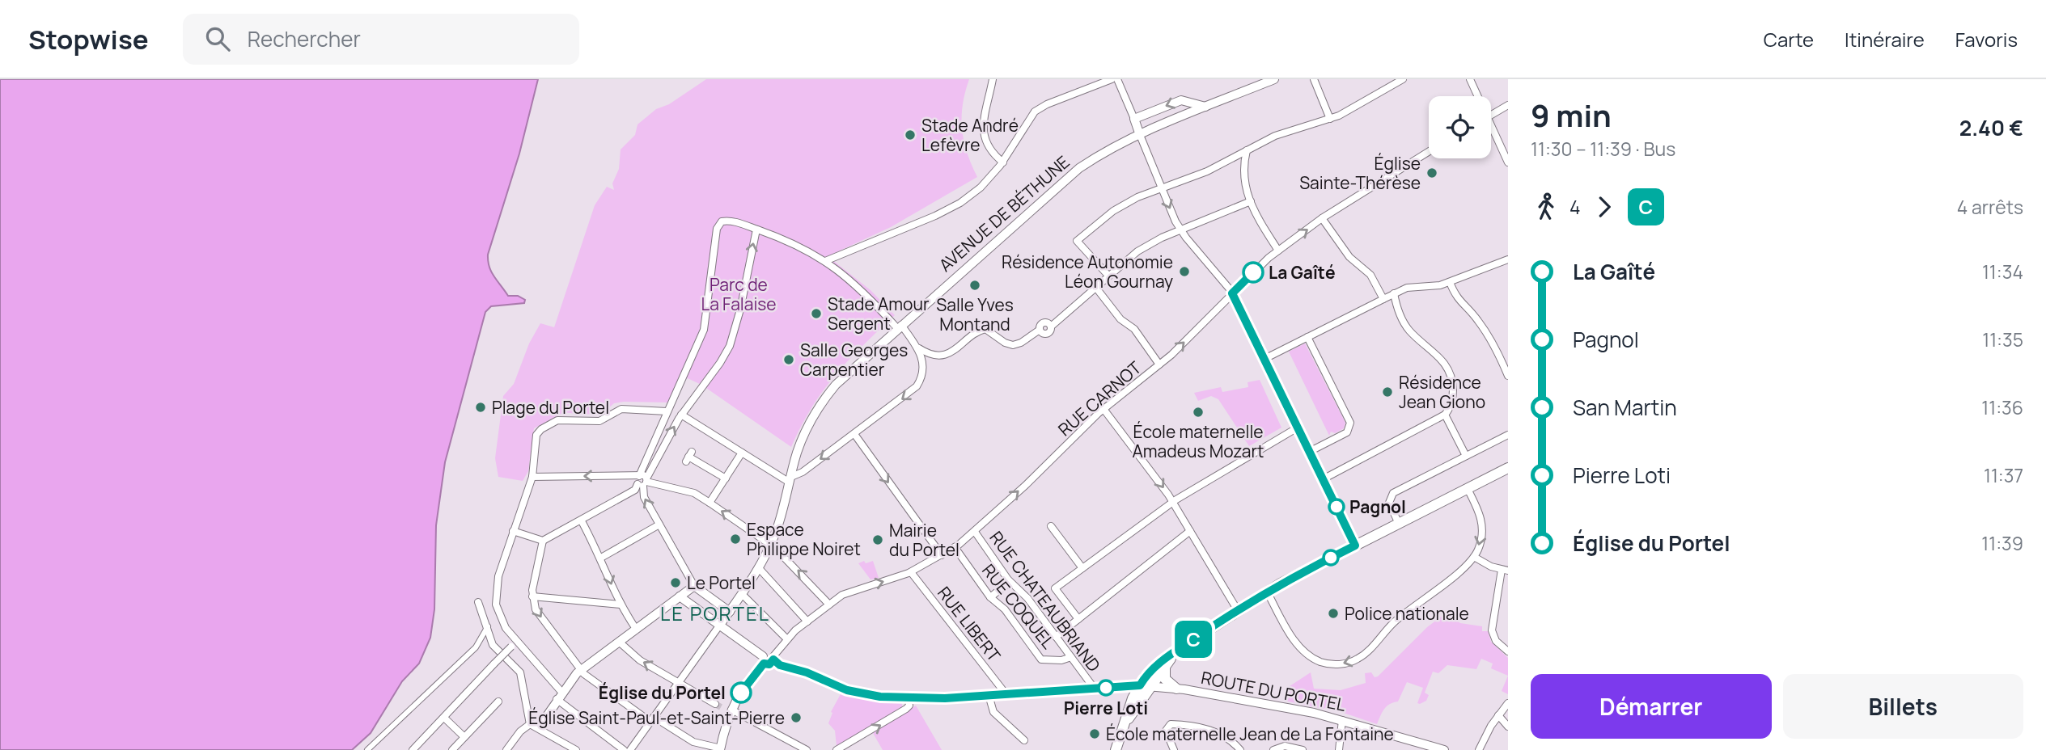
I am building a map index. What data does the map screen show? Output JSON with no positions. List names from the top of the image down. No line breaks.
{"streets":{"street":["AVENUE DE BÉTHUNE","RUE CARNOT","RUE CHATEAUBRIAND","RUE COQUEL","RUE LIBERT","ROUTE DU PORTEL"]},"crossings":[["AVENUE DE BÉTHUNE","ROUTE DU PORTEL"],["RUE CARNOT","RUE CHATEAUBRIAND"],["RUE CARNOT","RUE COQUEL"],["RUE CARNOT","RUE LIBERT"],["RUE CARNOT","ROUTE DU PORTEL"],["RUE CHATEAUBRIAND","RUE COQUEL"],["RUE CHATEAUBRIAND","ROUTE DU PORTEL"],["RUE LIBERT","ROUTE DU PORTEL"]],"one_way":["RUE CARNOT"],"districts":["LE PORTEL"],"parks":["Parc de La Falaise"],"places":["Stade André Lefèvre","Église Sainte-Thérèse","Résidence Autonomie Léon Gournay","La Gaîté","Salle Yves Montand","Stade Amour Sergent","Salle Georges Carpentier","Résidence Jean Giono","Plage du Portel","École maternelle Amadeus Mozart","Pagnol","Espace Philippe Noiret","Mairie du Portel","Le Portel","Police nationale","Pierre Loti","Église du Portel","Église Saint-Paul-et-Saint-Pierre","École maternelle Jean de La Fontaine"],"lines":["bus line C"],"page":{"header":"Stopwise","search":"Rechercher","nav":["Carte","Itinéraire","Favoris"],"on_map":"C","heading":["9 min","11:30 – 11:39 · Bus","2.40 €"],"legs":["4","C","4 arrêts"],"list":[{"name":"La Gaîté","value":"11:34"},{"name":"Pagnol","value":"11:35"},{"name":"San Martin","value":"11:36"},{"name":"Pierre Loti","value":"11:37"},{"name":"Église du Portel","value":"11:39"}],"buttons":["Démarrer","Billets"]}}
